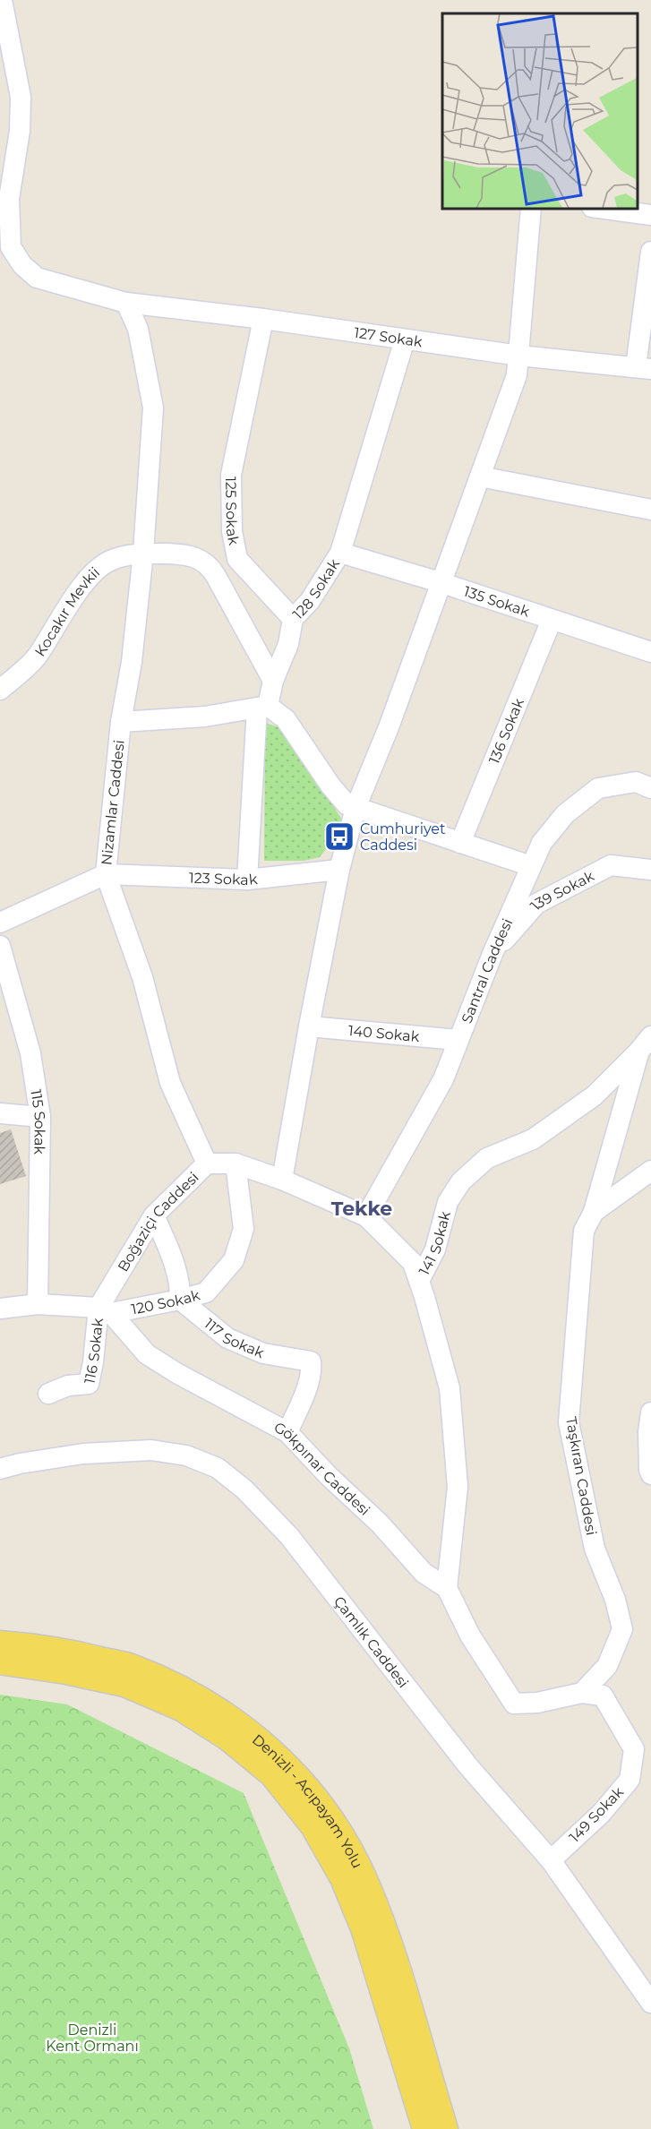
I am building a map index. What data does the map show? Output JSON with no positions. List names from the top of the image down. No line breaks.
{"streets":{"main road":["Denizli - Acıpayam Yolu"],"street":["127 Sokak","125 Sokak","128 Sokak","135 Sokak","Kocakır Mevkii","136 Sokak","Nizamlar Caddesi","123 Sokak","139 Sokak","Santral Caddesi","140 Sokak","115 Sokak","Boğaziçi Caddesi","141 Sokak","120 Sokak","117 Sokak","116 Sokak","Gökpınar Caddesi","Taşkıran Caddesi","Çamlık Caddesi","149 Sokak"]},"crossings":[["127 Sokak","125 Sokak"],["127 Sokak","128 Sokak"],["127 Sokak","Nizamlar Caddesi"],["125 Sokak","128 Sokak"],["128 Sokak","135 Sokak"],["128 Sokak","Kocakır Mevkii"],["128 Sokak","123 Sokak"],["135 Sokak","136 Sokak"],["Kocakır Mevkii","Nizamlar Caddesi"],["Nizamlar Caddesi","123 Sokak"],["Nizamlar Caddesi","Boğaziçi Caddesi"],["139 Sokak","Santral Caddesi"],["Santral Caddesi","140 Sokak"],["Santral Caddesi","Boğaziçi Caddesi"],["Boğaziçi Caddesi","141 Sokak"],["Boğaziçi Caddesi","120 Sokak"],["Boğaziçi Caddesi","116 Sokak"],["Boğaziçi Caddesi","Gökpınar Caddesi"],["141 Sokak","Gökpınar Caddesi"],["141 Sokak","Taşkıran Caddesi"],["120 Sokak","117 Sokak"],["120 Sokak","116 Sokak"],["120 Sokak","Gökpınar Caddesi"],["117 Sokak","Gökpınar Caddesi"],["116 Sokak","Gökpınar Caddesi"],["Taşkıran Caddesi","149 Sokak"],["Çamlık Caddesi","149 Sokak"]],"districts":["Tekke"],"parks":["Denizli Kent Ormanı"],"places":{"bus stop":["Cumhuriyet Caddesi"]}}
